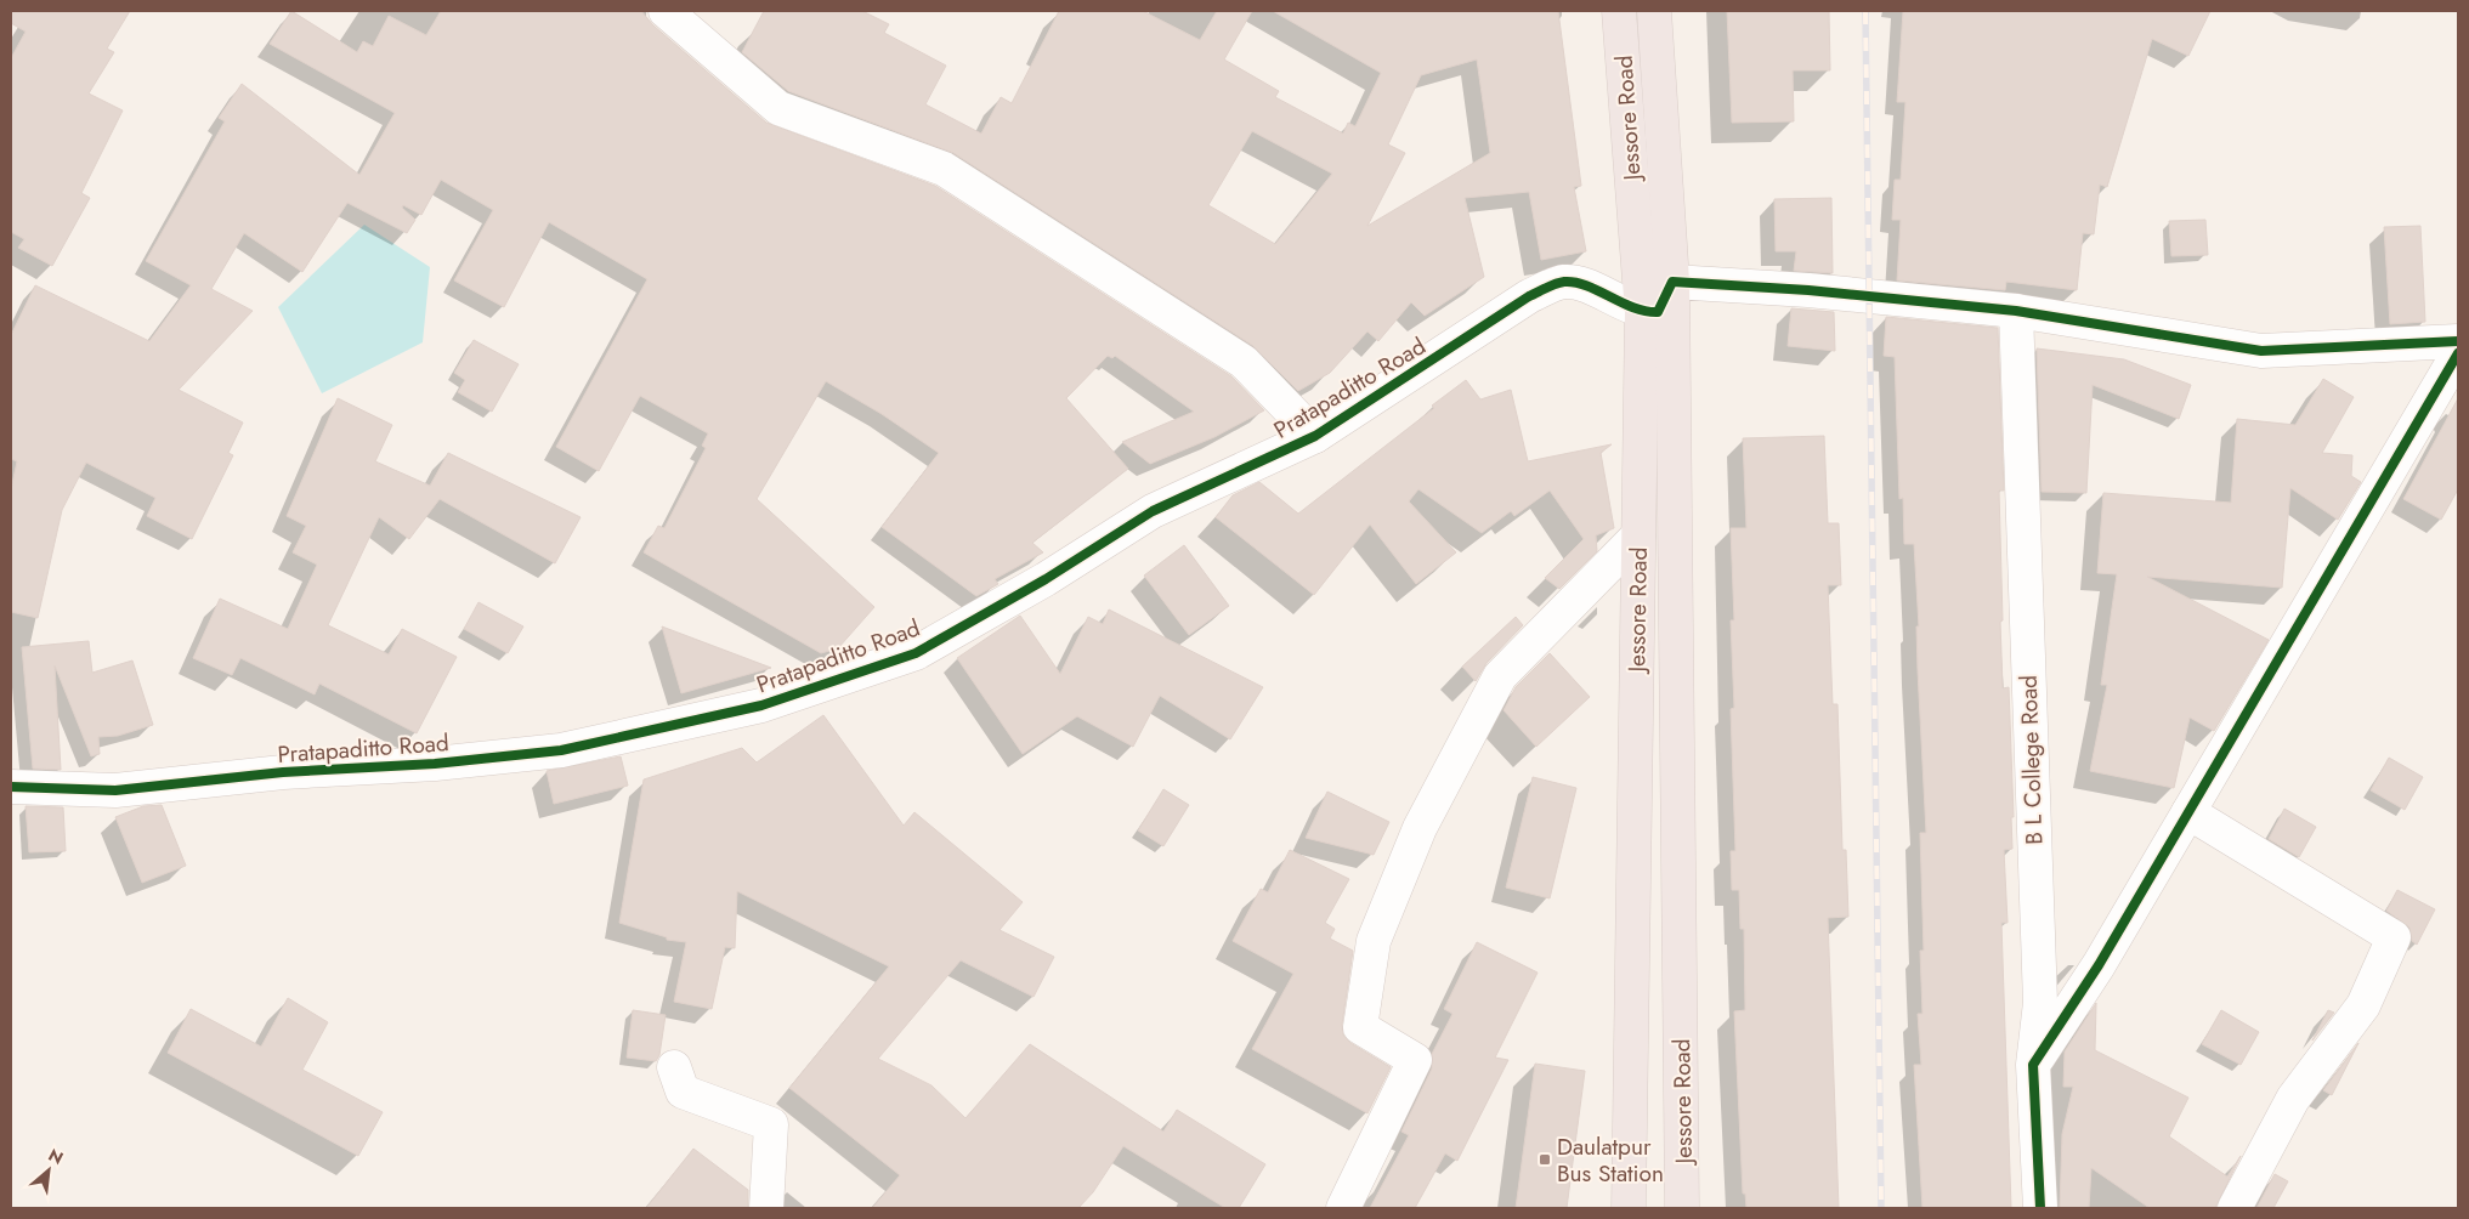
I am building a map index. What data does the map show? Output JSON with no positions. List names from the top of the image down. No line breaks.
{"streets":{"highway":["Jessore Road"],"street":["Pratapaditto Road","B L College Road"]},"crossings":[["Jessore Road","Pratapaditto Road"]],"places":{"transit":["Daulatpur Bus Station"]},"north":"top right"}
